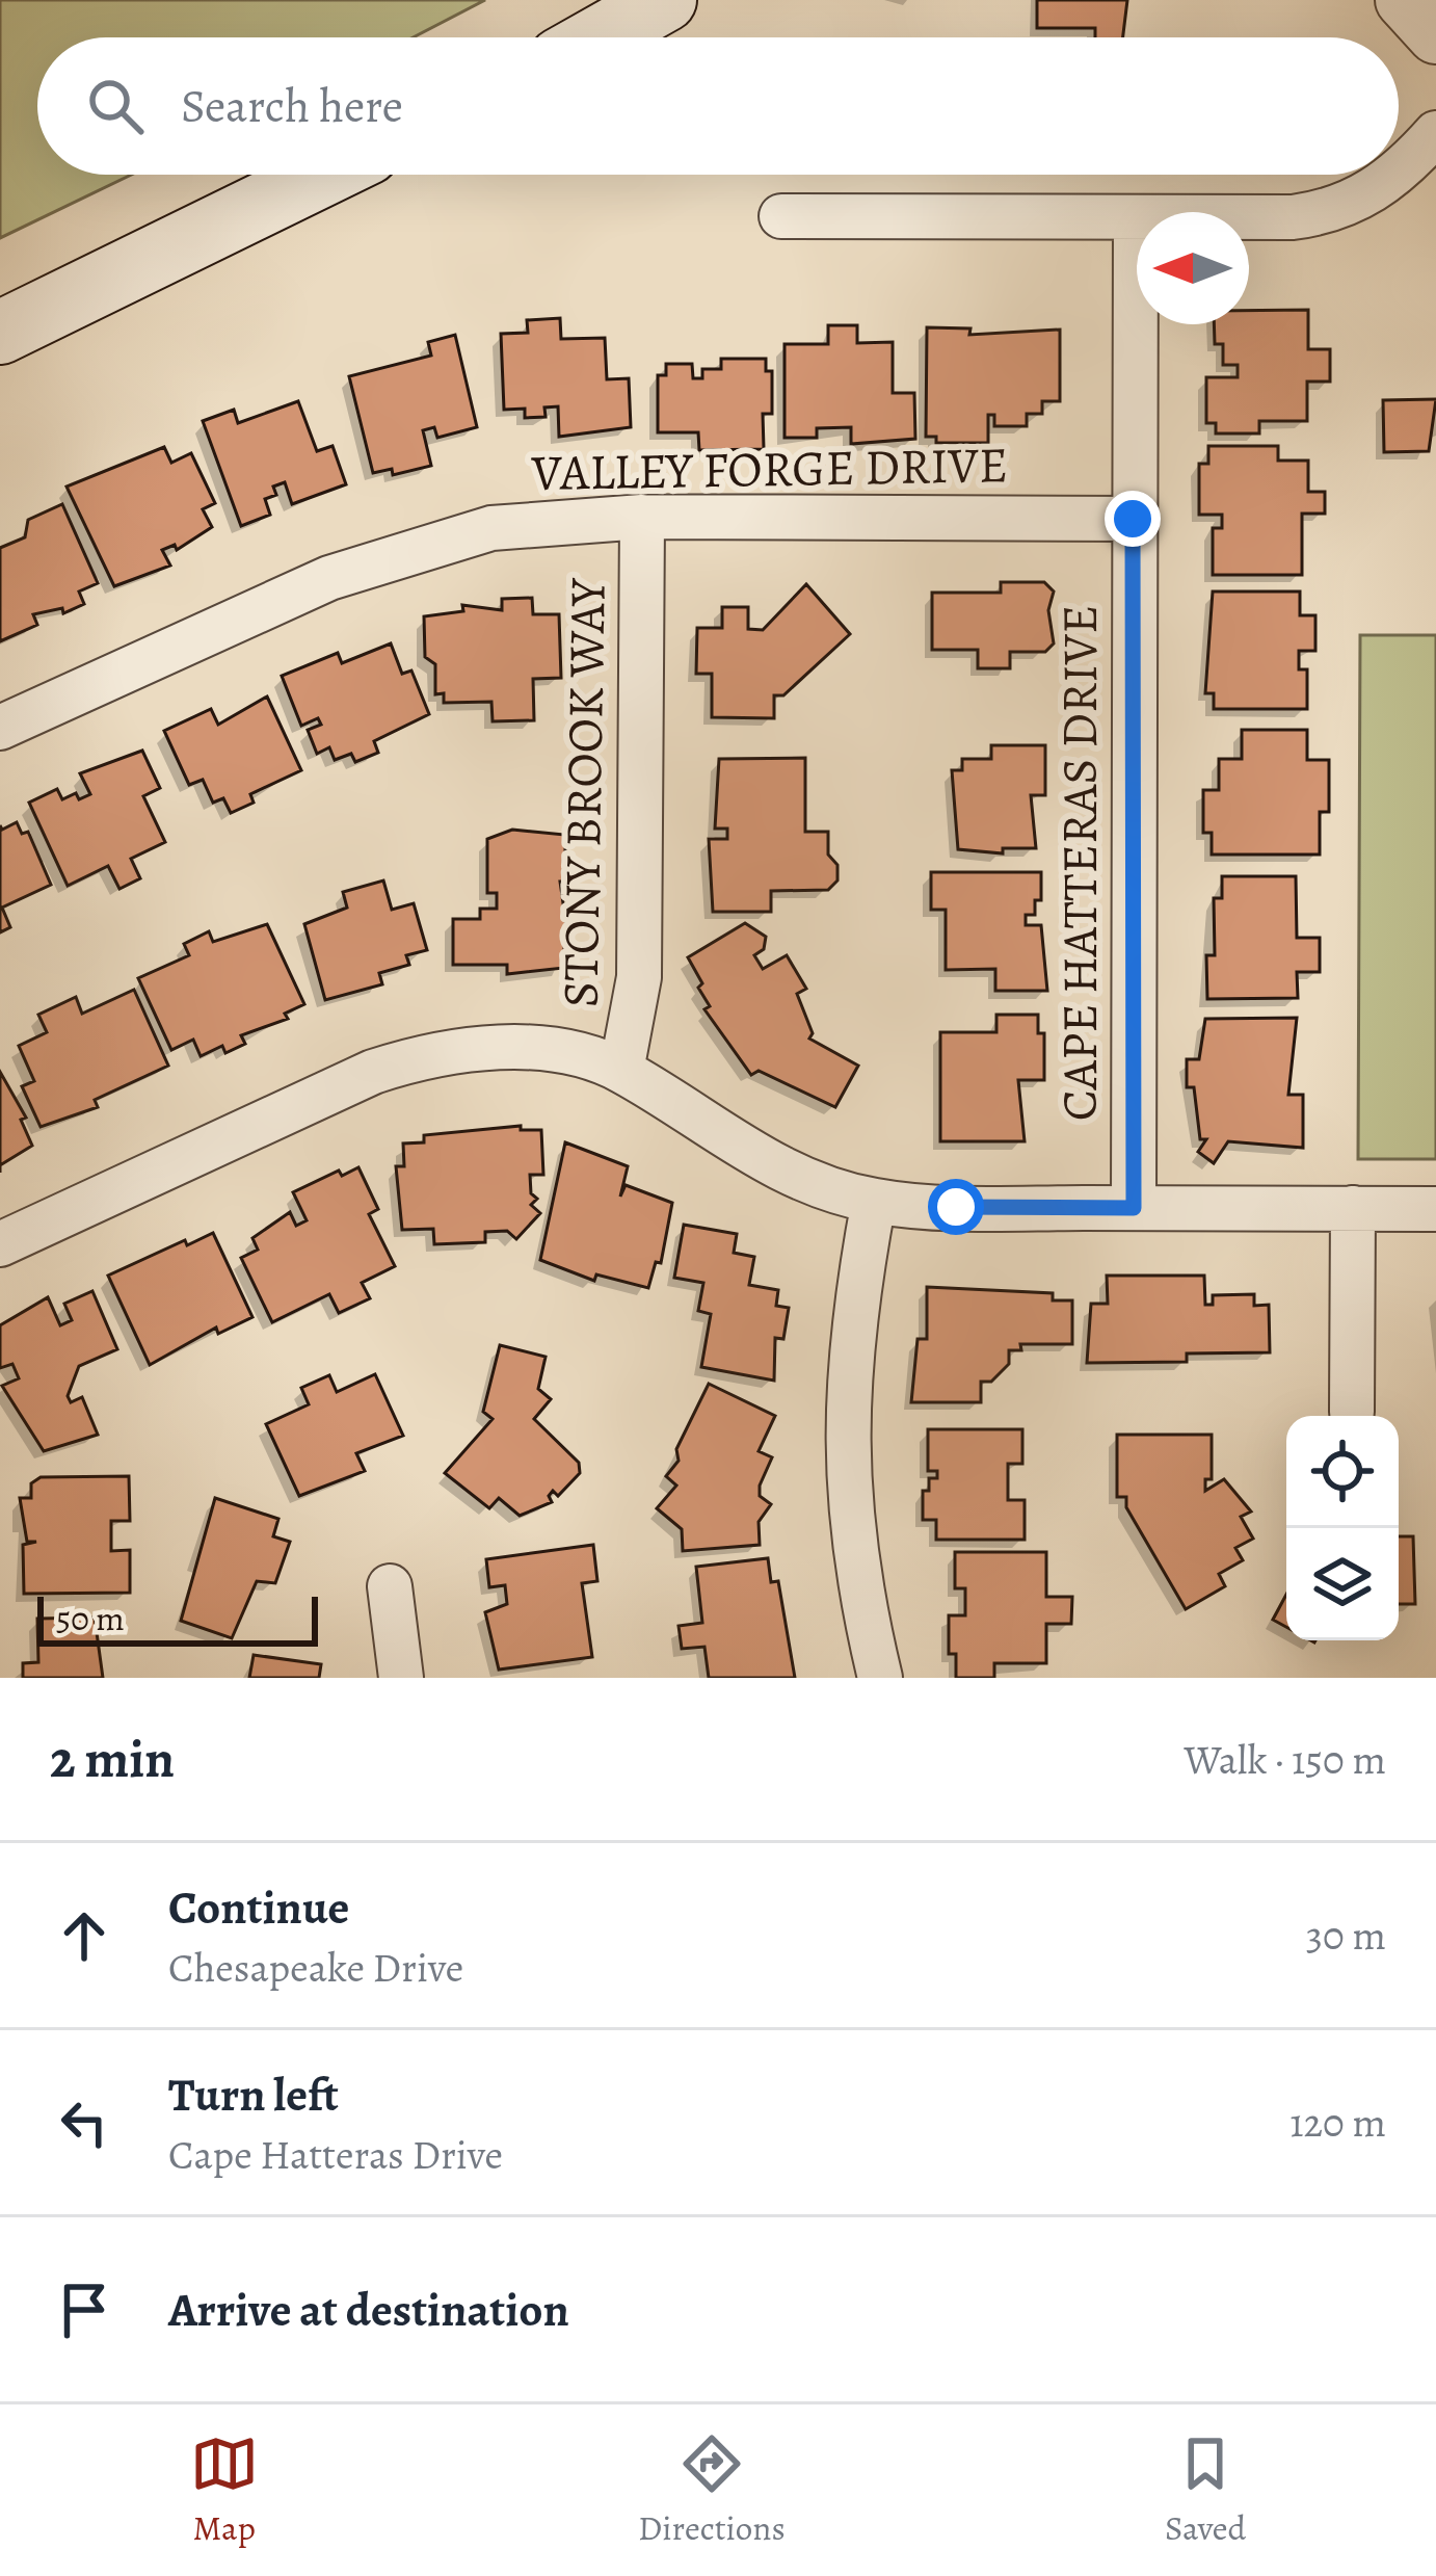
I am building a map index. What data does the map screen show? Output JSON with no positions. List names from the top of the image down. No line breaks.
{"streets":{"street":["VALLEY FORGE DRIVE","STONY BROOK WAY","CAPE HATTERAS DRIVE"]},"crossings":[["VALLEY FORGE DRIVE","STONY BROOK WAY"],["VALLEY FORGE DRIVE","CAPE HATTERAS DRIVE"]],"scale_bar":"50 m","north":"left","page":{"search":"Search here","scale":"50 m","heading":["2 min","Walk · 150 m"],"list":[["Continue","Chesapeake Drive","30 m"],["Turn left","Cape Hatteras Drive","120 m"],"Arrive at destination"],"nav":["Map","Directions","Saved"]}}
